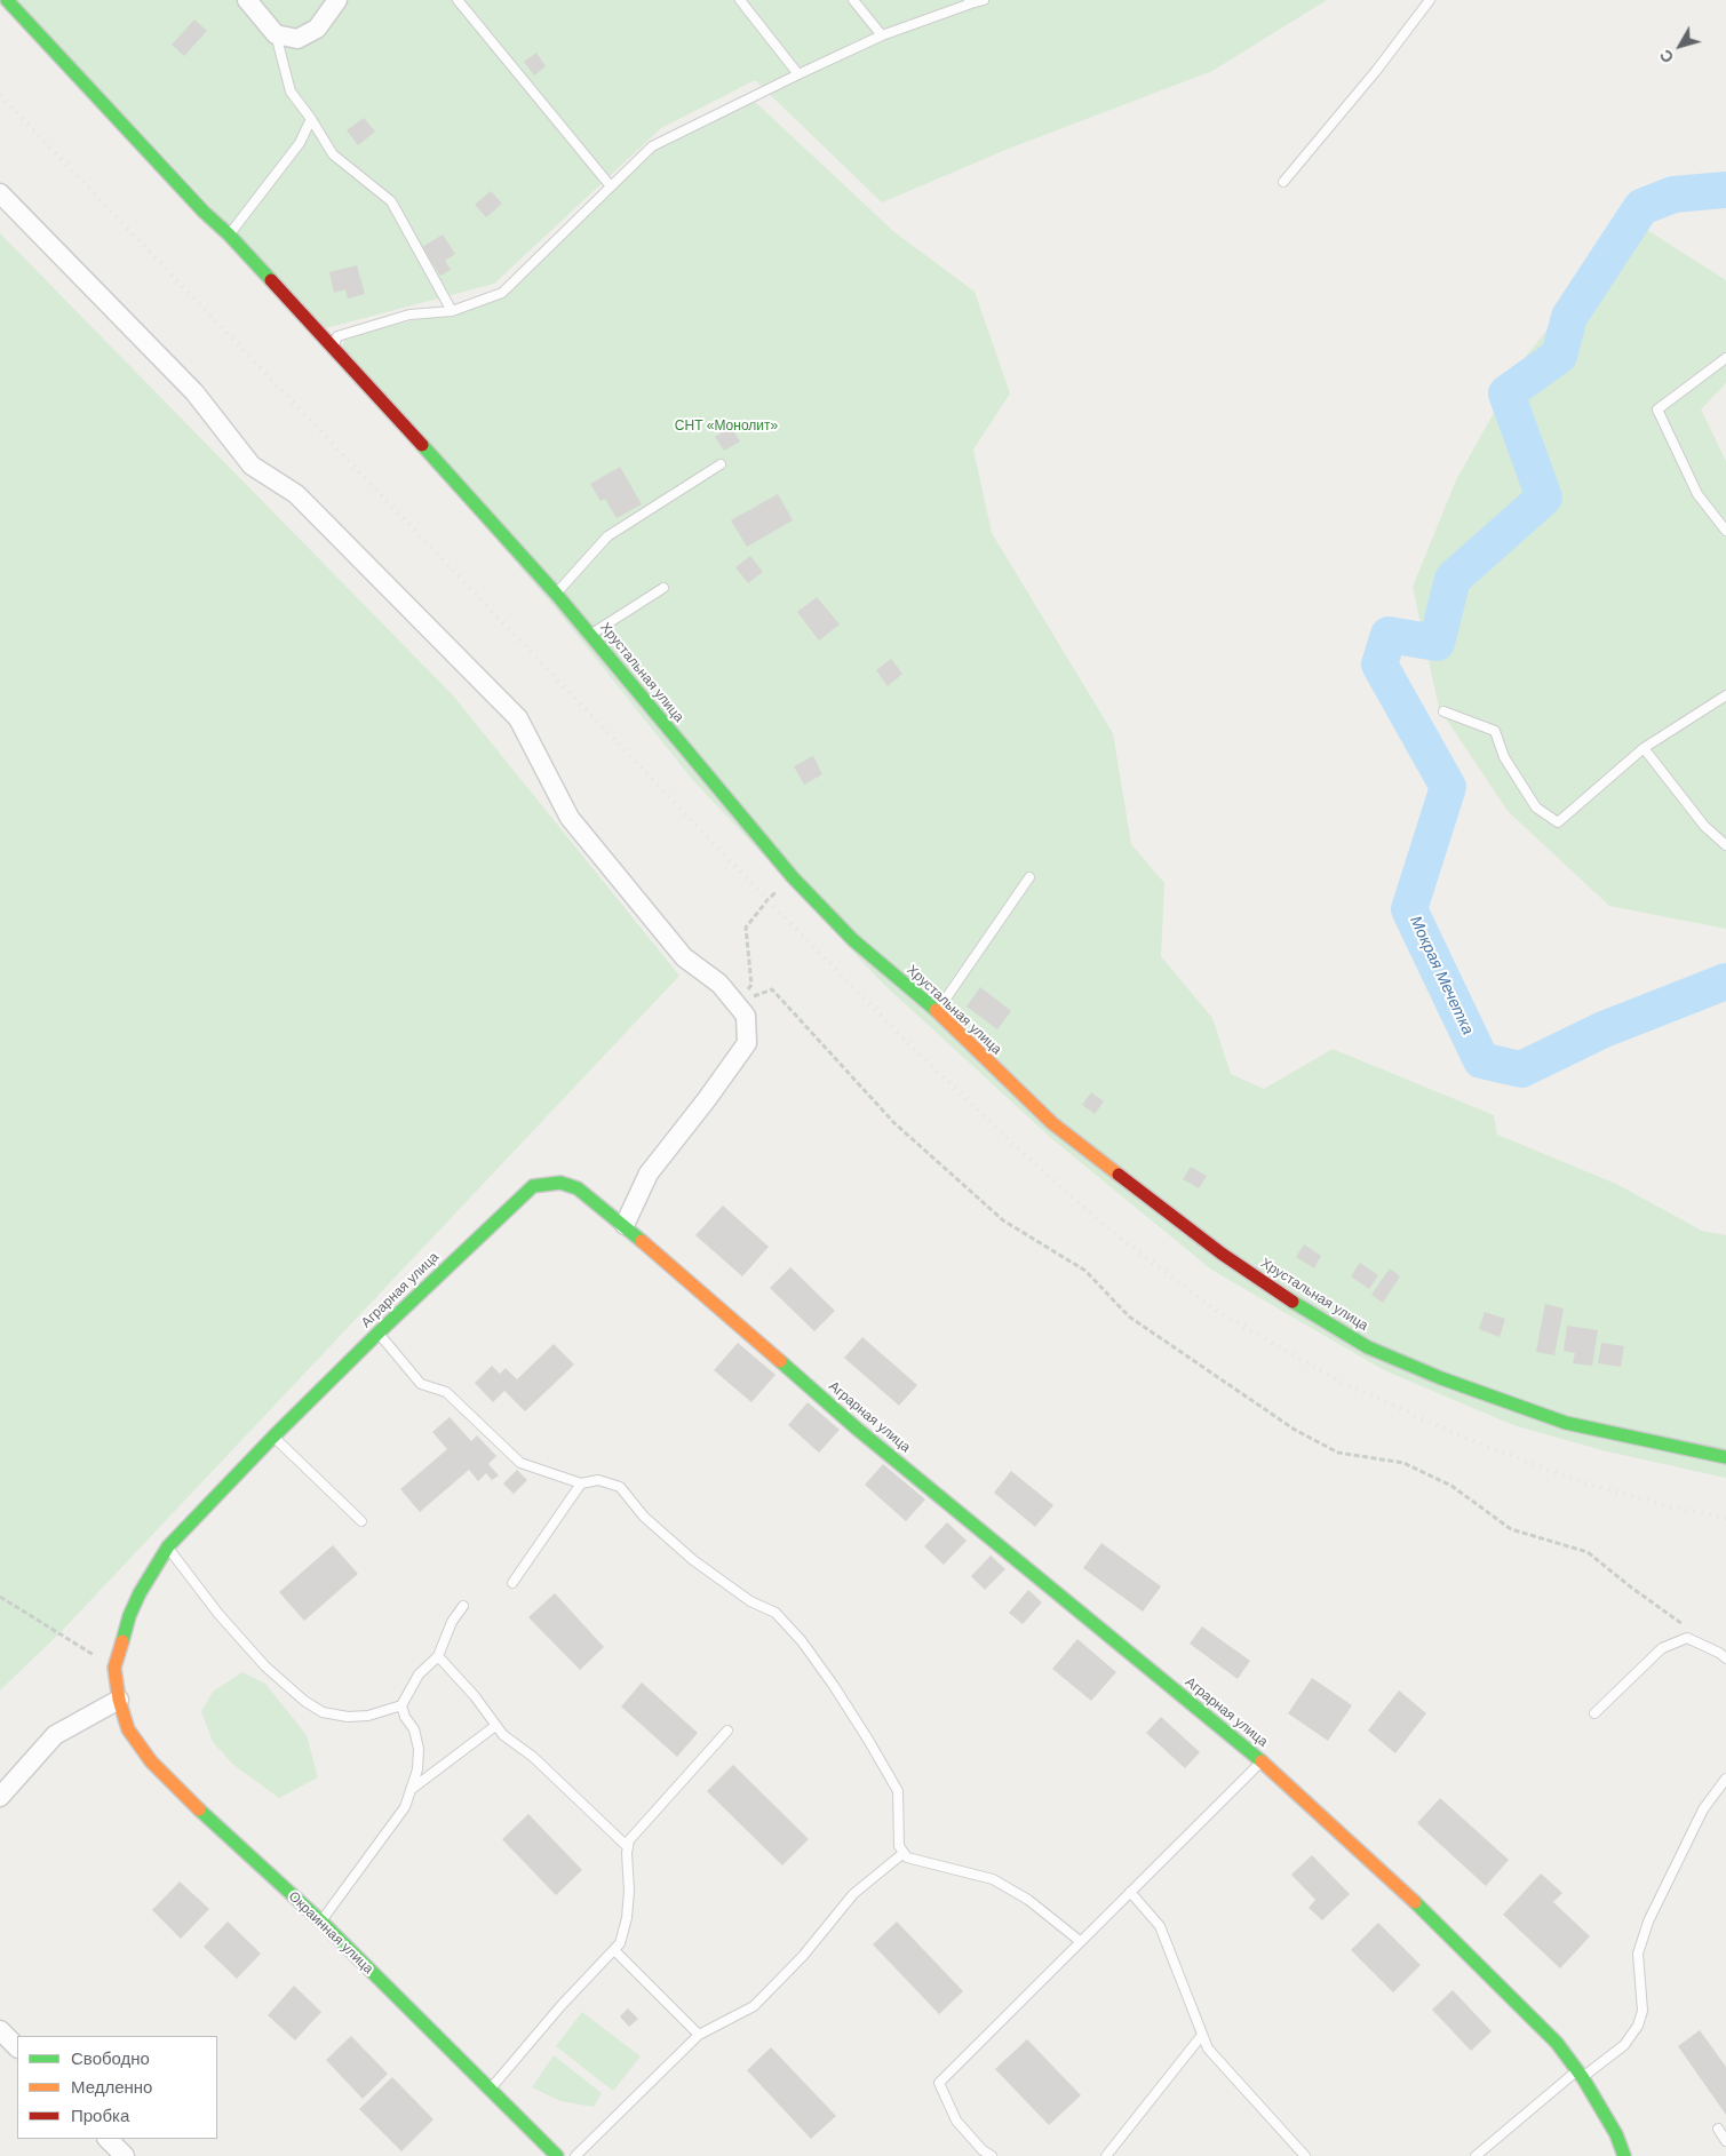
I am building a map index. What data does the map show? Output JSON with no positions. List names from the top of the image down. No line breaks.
{"streets":{"street":["Хрустальная улица","Аграрная улица","Окраинная улица"]},"crossings":[["Аграрная улица","Окраинная улица"]],"water":["Мокрая Мечетка"],"parks":["СНТ «Монолит»"],"legend":["Свободно","Медленно","Пробка"],"north":"bottom left"}
